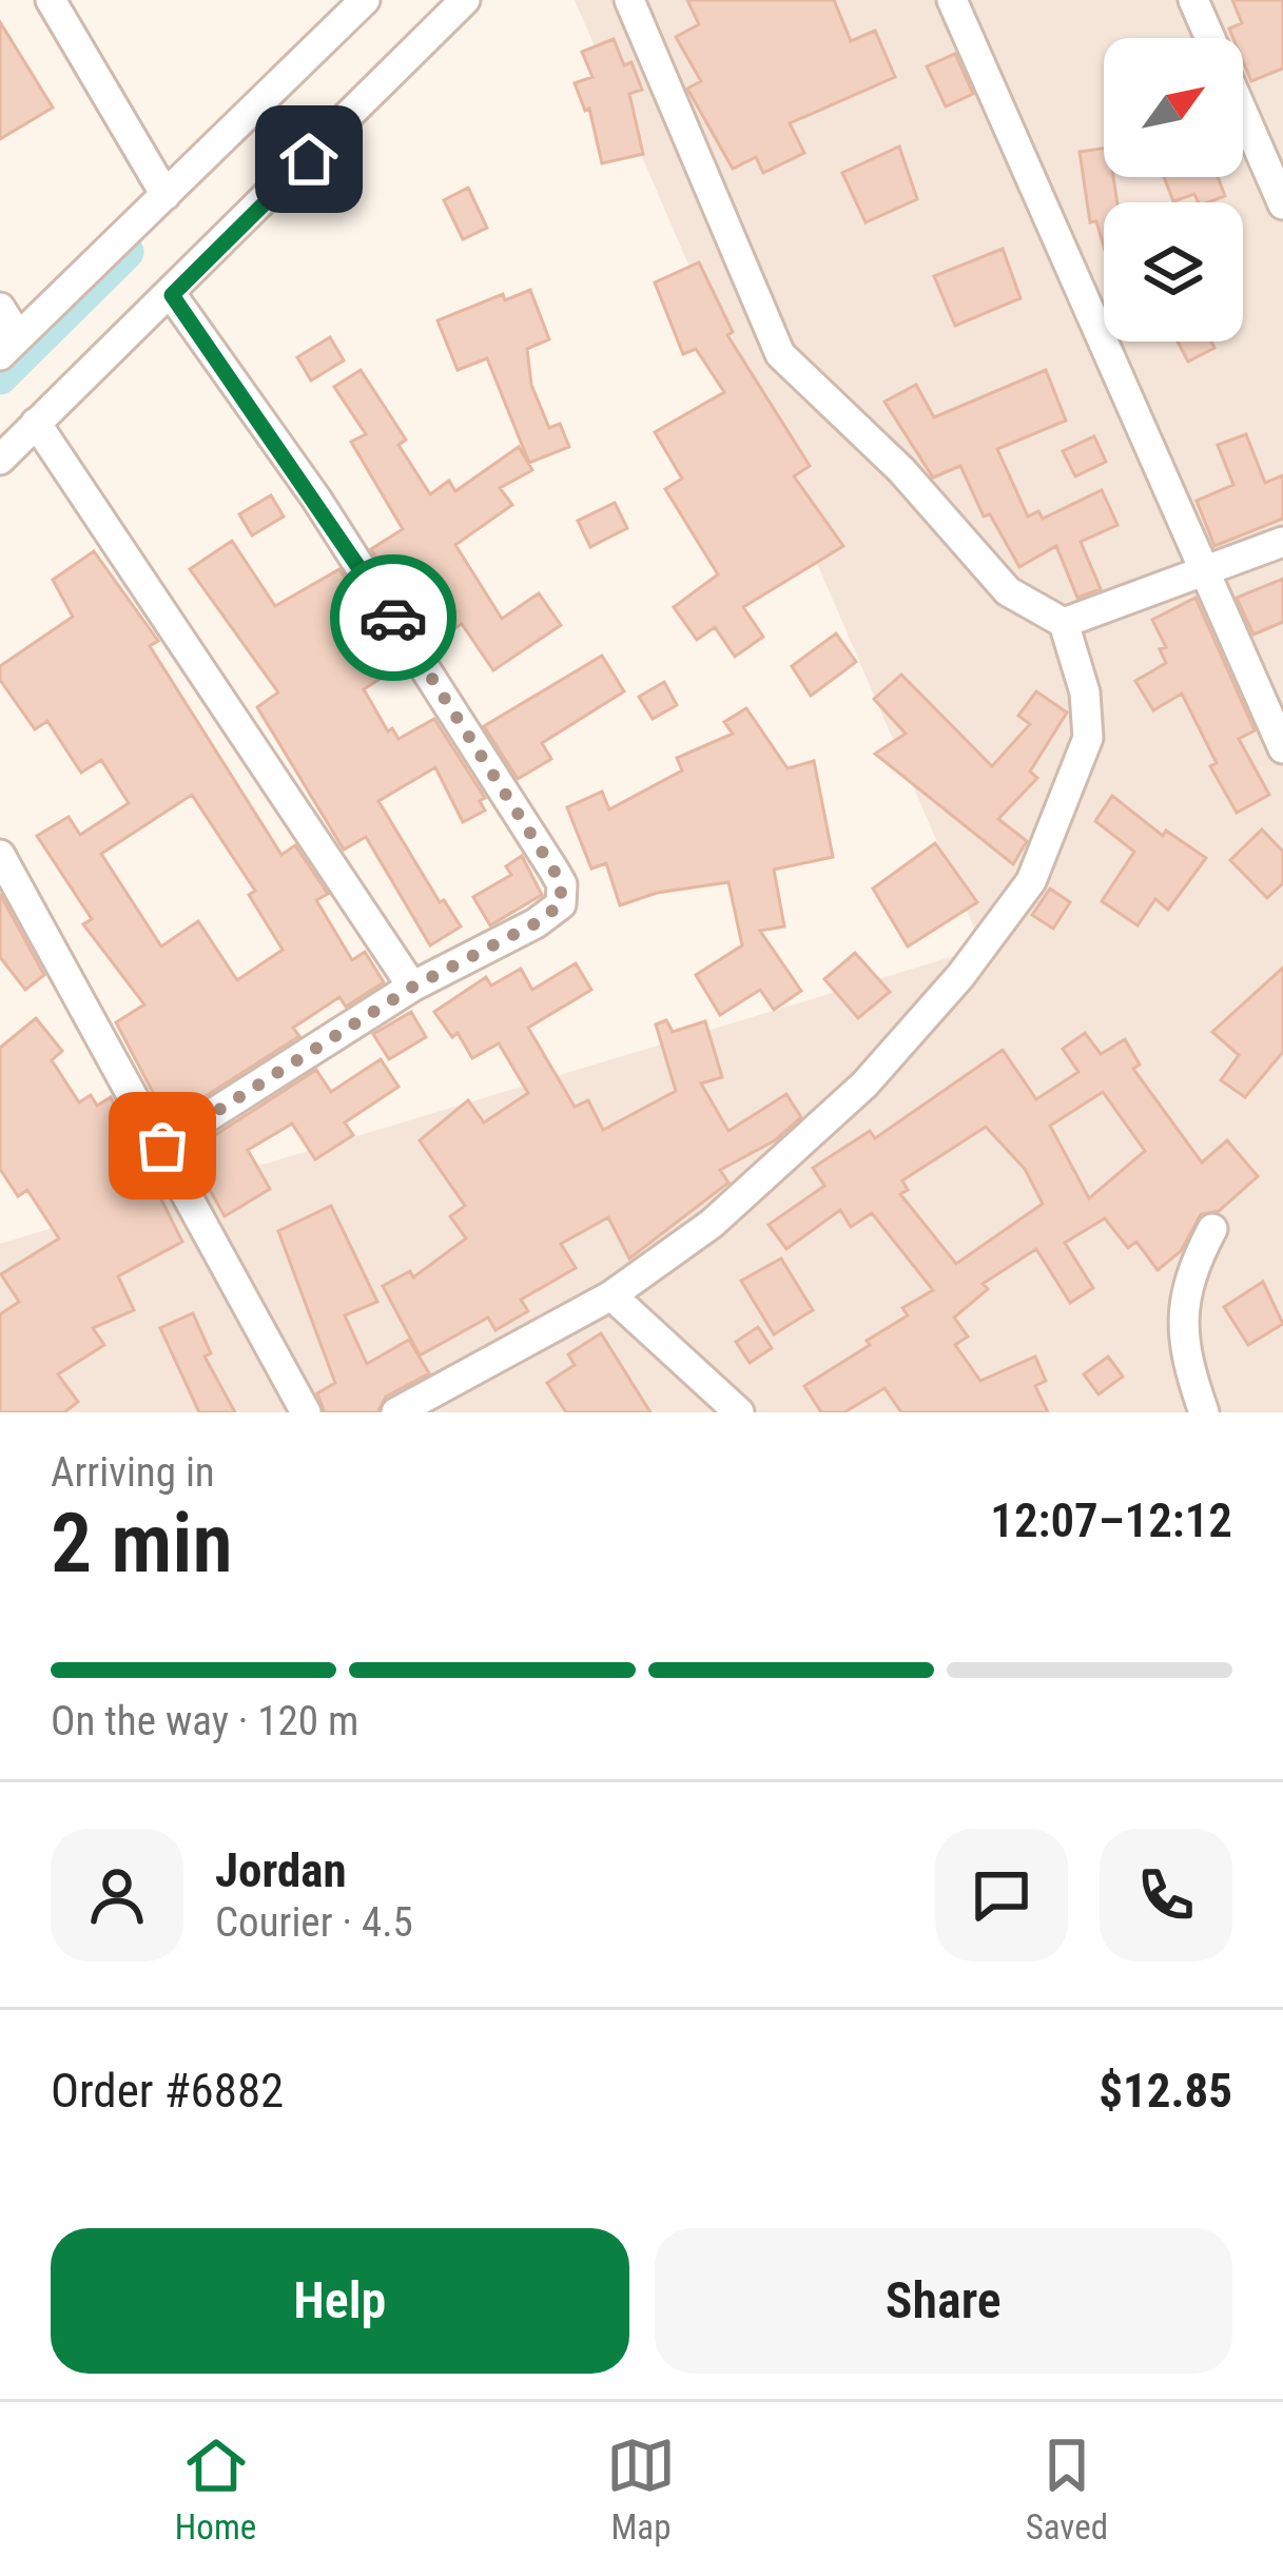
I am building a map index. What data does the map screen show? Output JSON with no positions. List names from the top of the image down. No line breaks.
{"north":"top right","page":{"heading":["2 min","Arriving in","12:07–12:12"],"panel":["Jordan","Courier · 4.5","Order #6882","$12.85"],"bar":"On the way · 120 m","buttons":["Help","Share"],"tabs":["Home","Map","Saved"]}}
